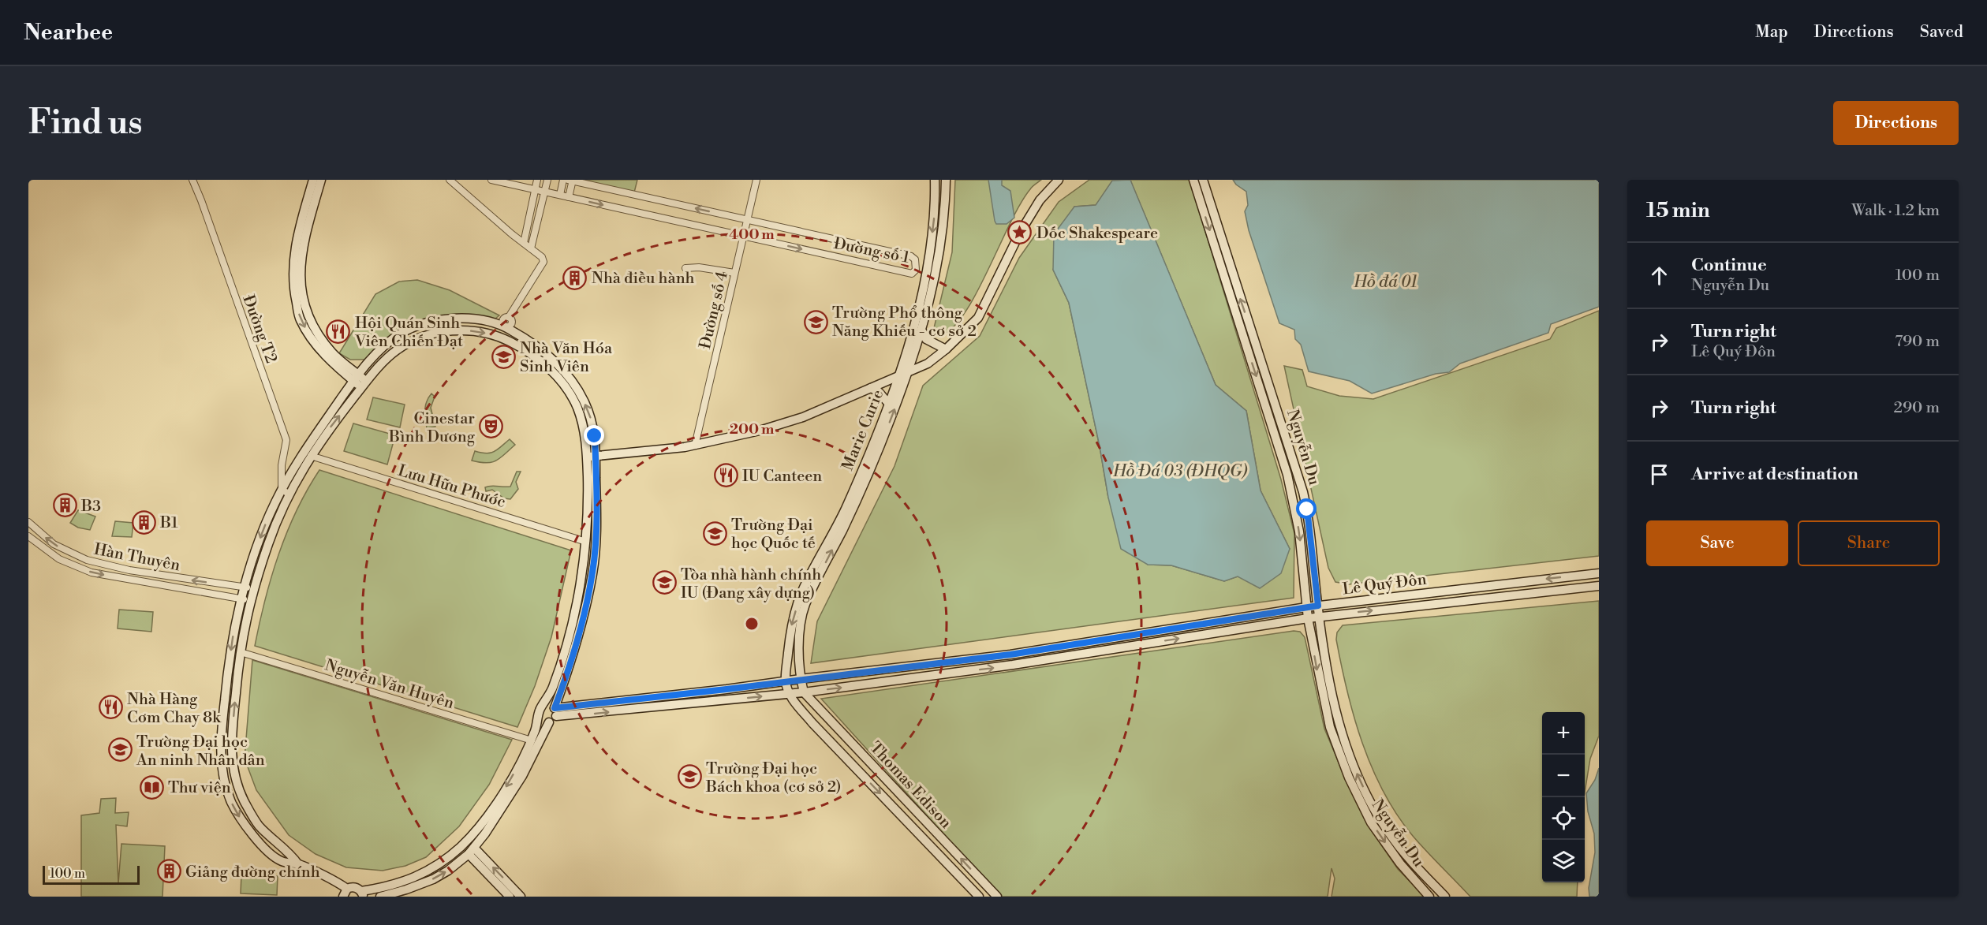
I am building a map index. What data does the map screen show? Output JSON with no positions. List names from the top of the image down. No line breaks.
{"streets":{"street":["Đường số 1","Đường số 4","Đường T2","Marie Curie","Nguyễn Du","Lưu Hữu Phước","Hàn Thuyên","Lê Quý Đôn","Nguyễn Văn Huyên","Thomas Edison"]},"crossings":[["Đường số 1","Đường số 4"],["Marie Curie","Lê Quý Đôn"],["Marie Curie","Thomas Edison"],["Nguyễn Du","Lê Quý Đôn"],["Lê Quý Đôn","Thomas Edison"]],"water":["Hồ đá 01","Hồ Đá 03 (ĐHQG)"],"places":{"place":["Dốc Shakespeare"],"building":["Nhà điều hành","B3","B1","Giảng đường chính"],"school or university":["Trường Phổ thông Năng Khiếu - cơ sở 2","Nhà Văn Hóa Sinh Viên","Trường Đại học Quốc tế","Tòa nhà hành chính IU (Đang xây dựng)","Trường Đại học An ninh Nhân dân","Trường Đại học Bách khoa (cơ sở 2)"],"restaurant":["Hội Quán Sinh Viên Chiến Đạt","IU Canteen","Nhà Hàng Cơm Chay 8k"],"theatre":["Cinestar Bình Dương"],"library":["Thư viện"]},"scale_bar":"100 m","page":{"header":"Nearbee","nav":["Map","Directions","Saved"],"buttons":["Directions",["Save","Share"]],"title":"Find us","heading":["15 min","Walk · 1.2 km"],"list":[["Continue","Nguyễn Du","100 m"],["Turn right","Lê Quý Đôn","790 m"],["Turn right","290 m"],"Arrive at destination"],"map_buttons":["+","−"],"scale":"100 m"},"rings":["400 m","200 m"]}
